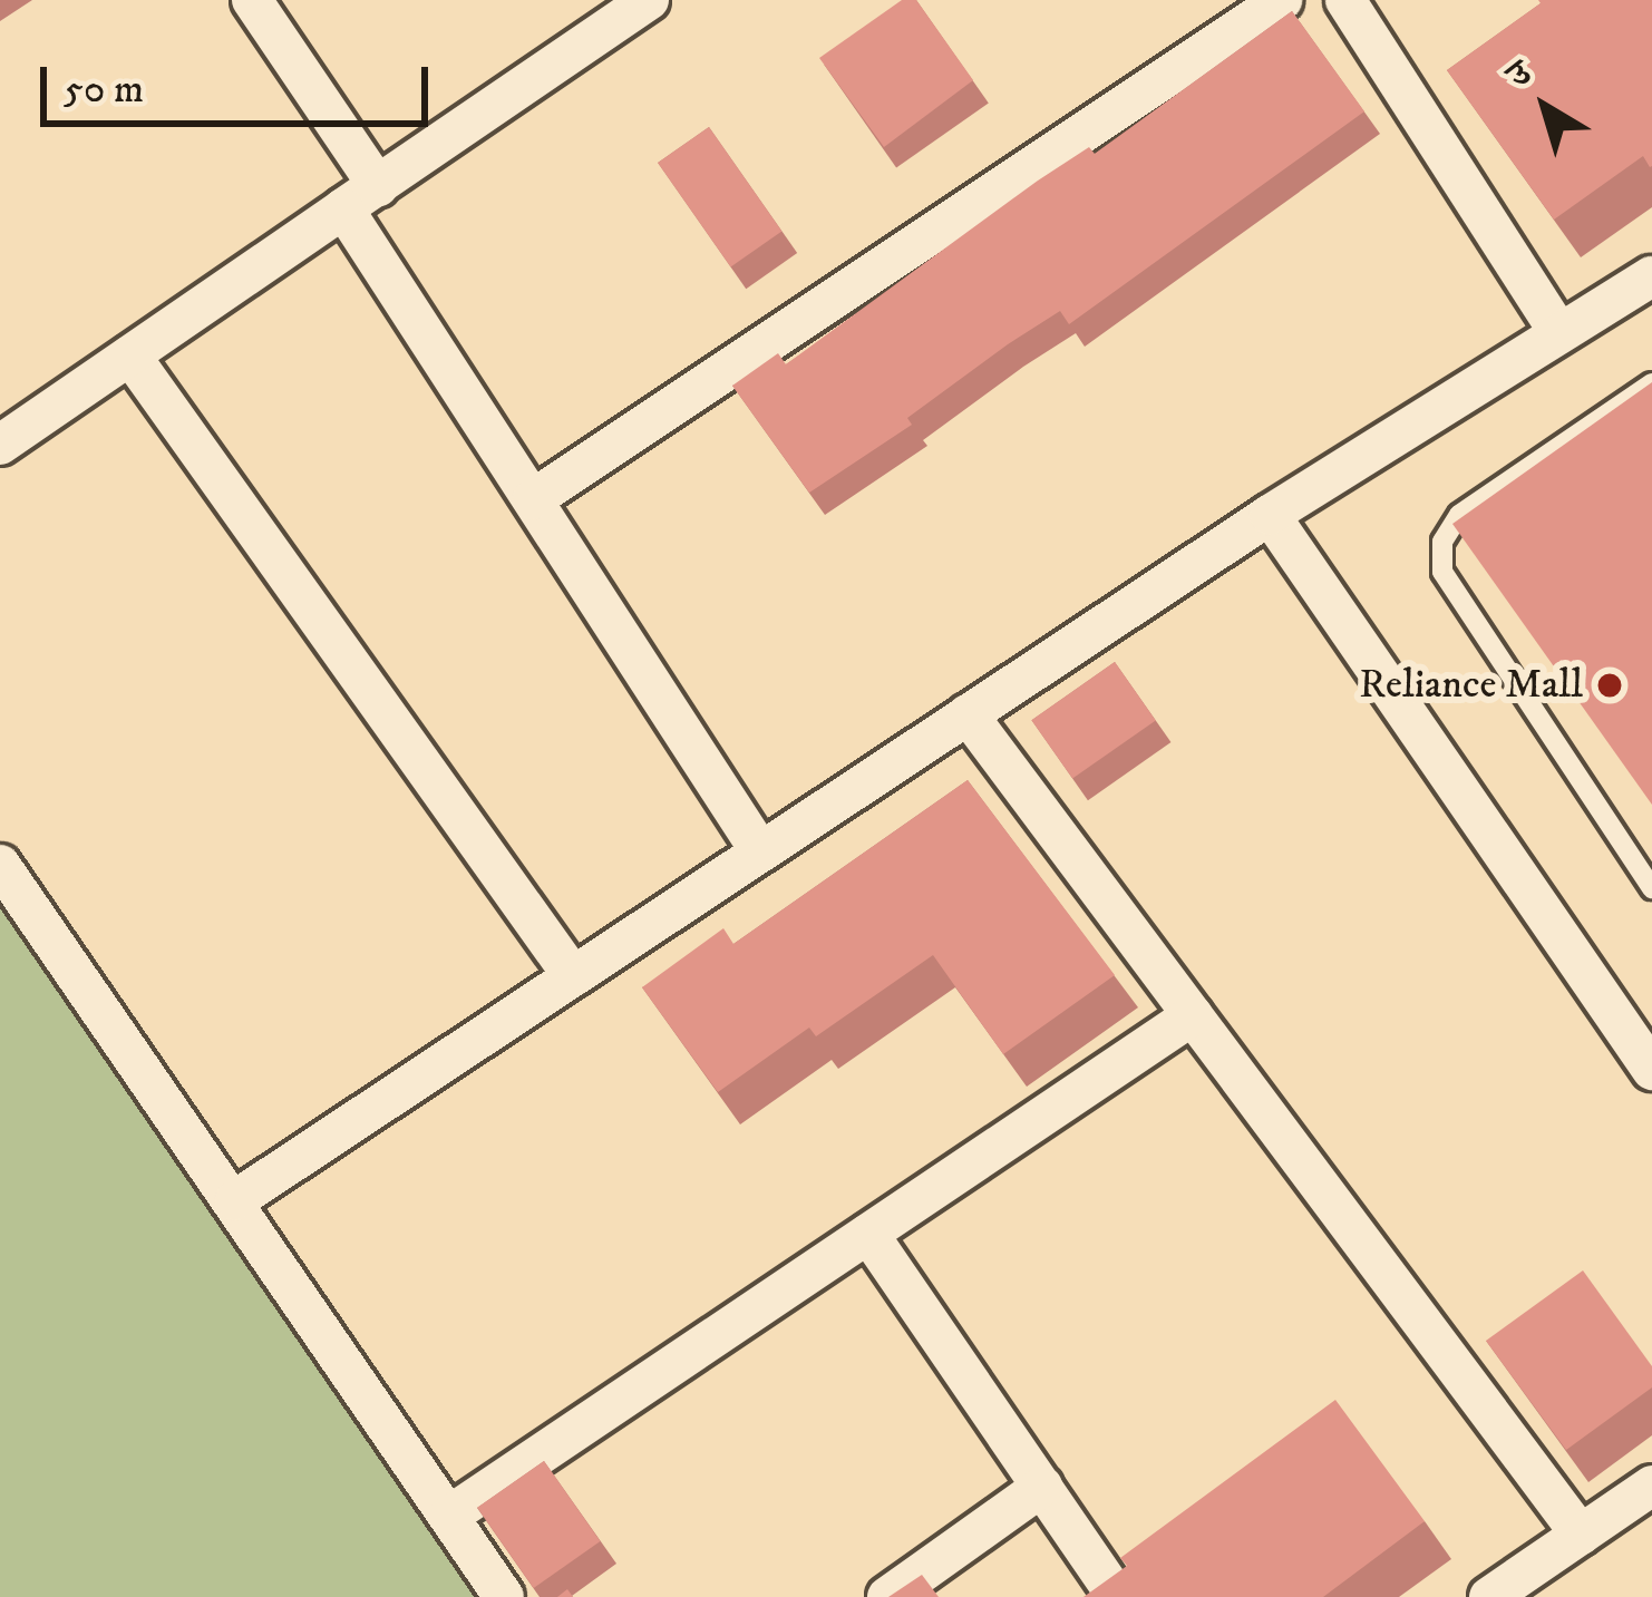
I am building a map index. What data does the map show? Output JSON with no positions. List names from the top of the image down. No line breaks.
{"places":["Reliance Mall"],"scale_bar":"50 m","north":"top left"}
